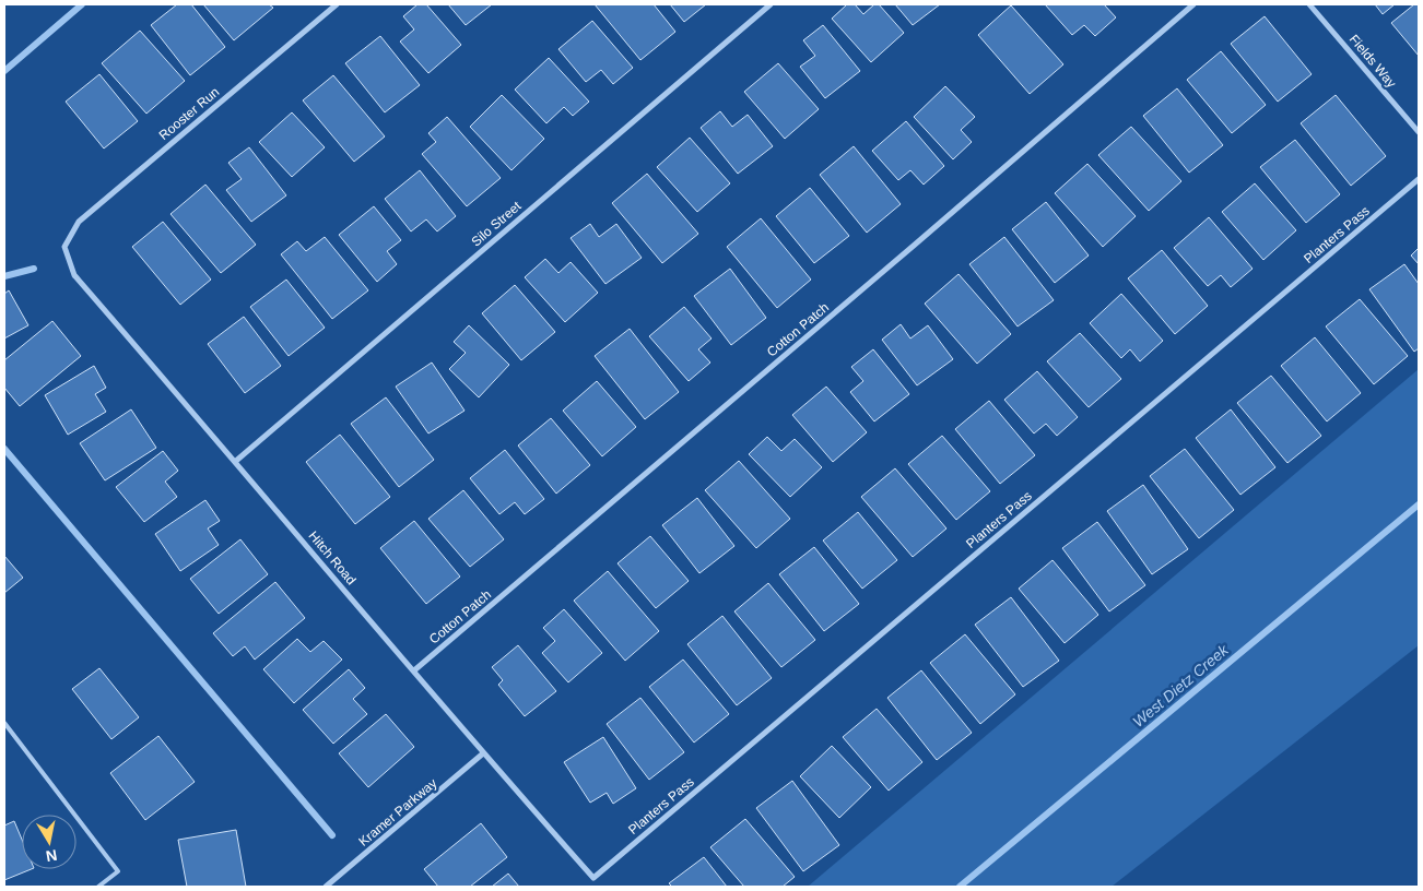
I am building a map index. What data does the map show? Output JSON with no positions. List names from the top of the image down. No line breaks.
{"streets":{"street":["Fields Way","Rooster Run","Silo Street","Planters Pass","Cotton Patch","Hitch Road","Kramer Parkway"]},"crossings":[["Rooster Run","Hitch Road"],["Silo Street","Hitch Road"],["Planters Pass","Hitch Road"],["Cotton Patch","Hitch Road"],["Hitch Road","Kramer Parkway"]],"water":["West Dietz Creek"],"north":"bottom"}
